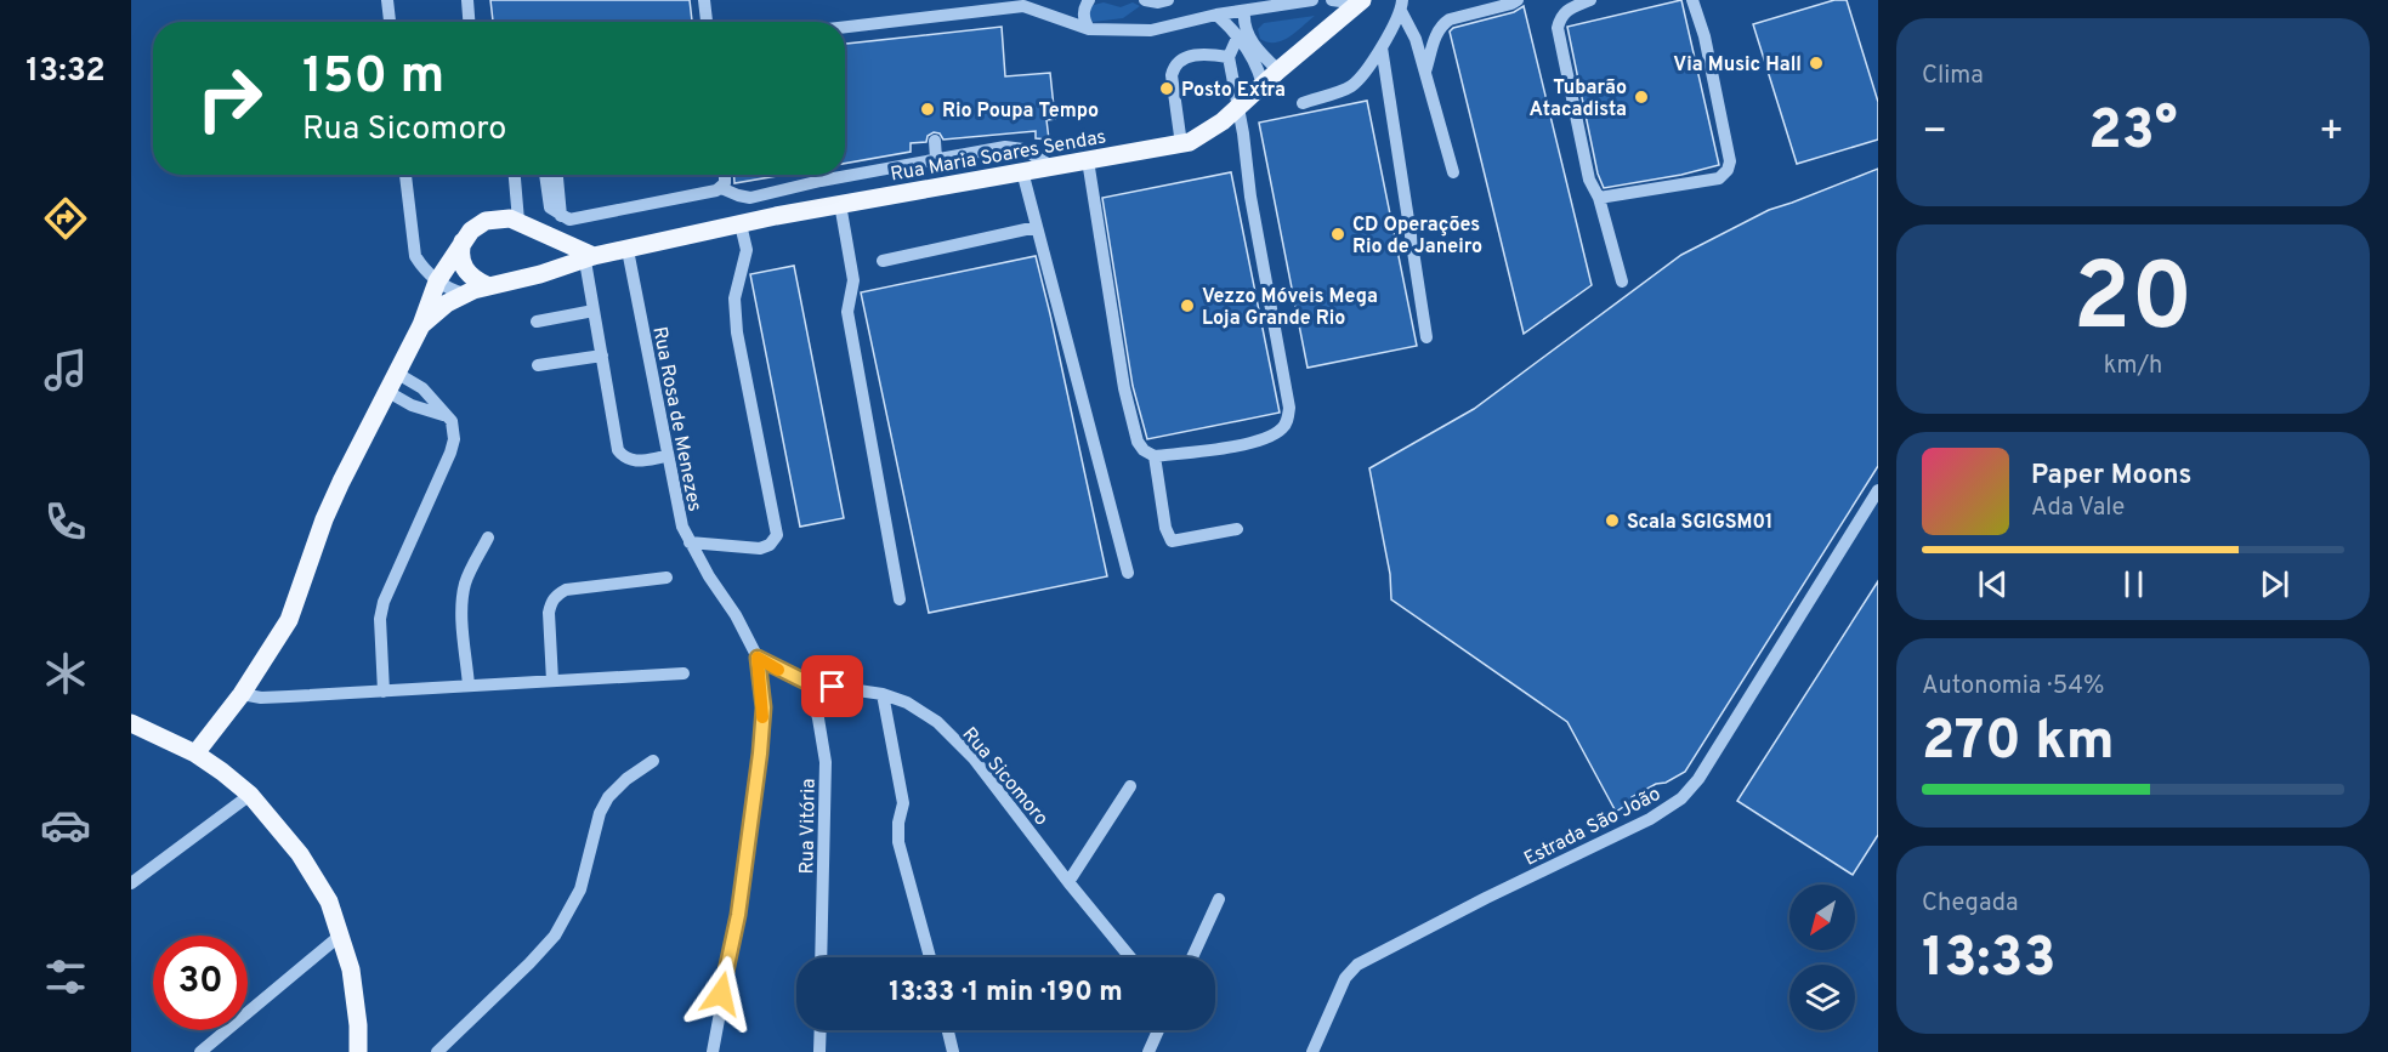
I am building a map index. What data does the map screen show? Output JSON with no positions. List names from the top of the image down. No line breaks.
{"streets":{"main road":["Rua Maria Soares Sendas"],"street":["Rua Rosa de Menezes","Rua Sicomoro","Estrada São João","Rua Vitória"]},"crossings":[["Rua Maria Soares Sendas","Rua Rosa de Menezes"],["Rua Rosa de Menezes","Rua Sicomoro"],["Rua Sicomoro","Rua Vitória"]],"places":["Via Music Hall","Posto Extra","Tubarão Atacadista","Rio Poupa Tempo","CD Operações Rio de Janeiro","Vezzo Móveis Mega Loja Grande Rio","Scala SGIGSM01"],"north":"bottom left","page":{"tabs":"13:32","tile":["Clima",["20","km/h"],["Autonomia · 54%","270 km"],["Chegada","13:33"]],"turn":["150 m","Rua Sicomoro"],"heat":["−","23°","+"],"song":["Paper Moons","Ada Vale"],"limit":"30","trip":"13:33 · 1 min · 190 m"}}
